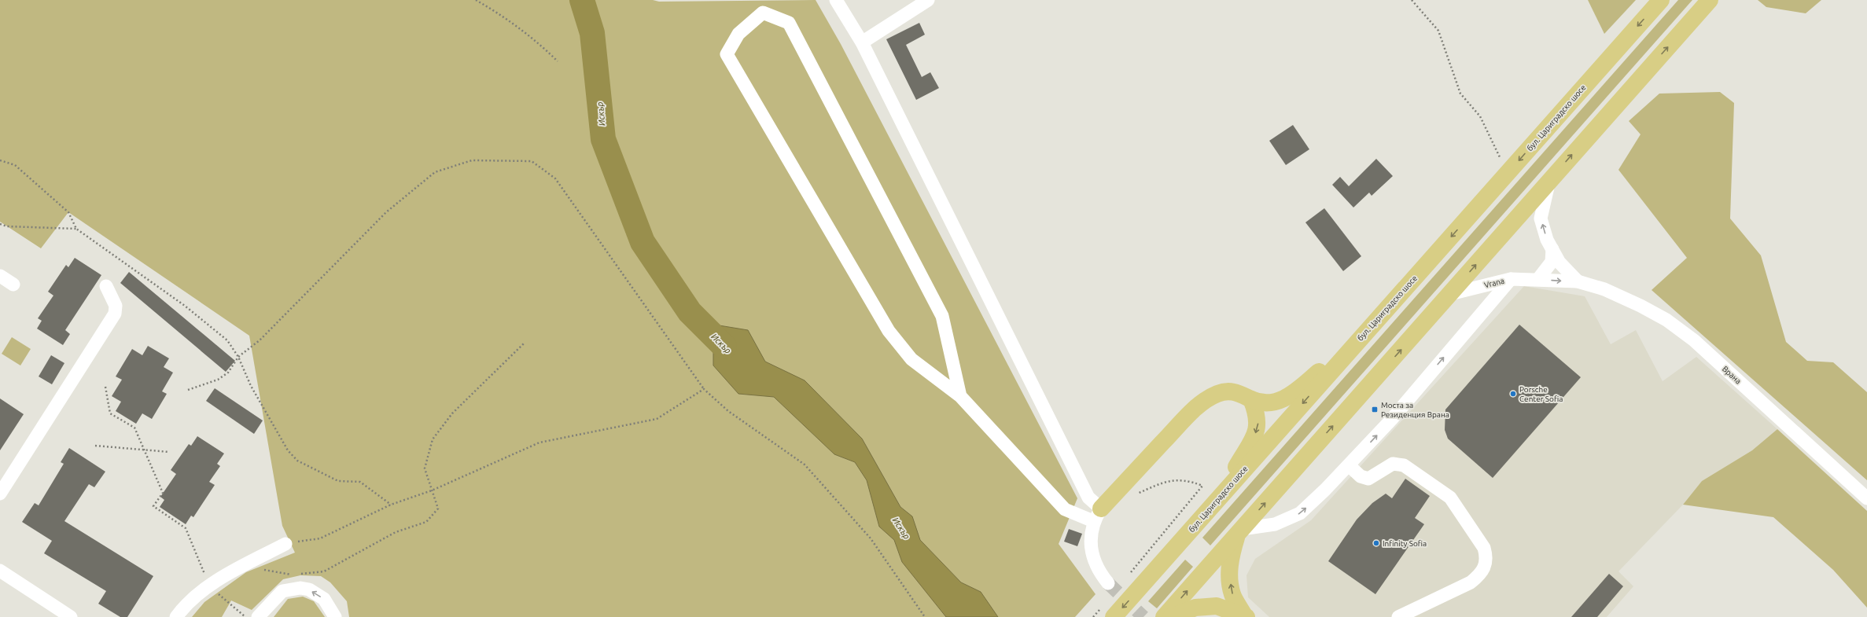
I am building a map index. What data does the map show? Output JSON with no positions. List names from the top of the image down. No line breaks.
{"streets":{"highway":["бул. Цариградско шосе"],"street":["Vrana","Врана"]},"crossings":[["Vrana","Врана"]],"water":["Искър"],"places":{"other":["Porsche Center Sofia","Infinity Sofia"],"transit":["Моста за Резиденция Врана"]}}
